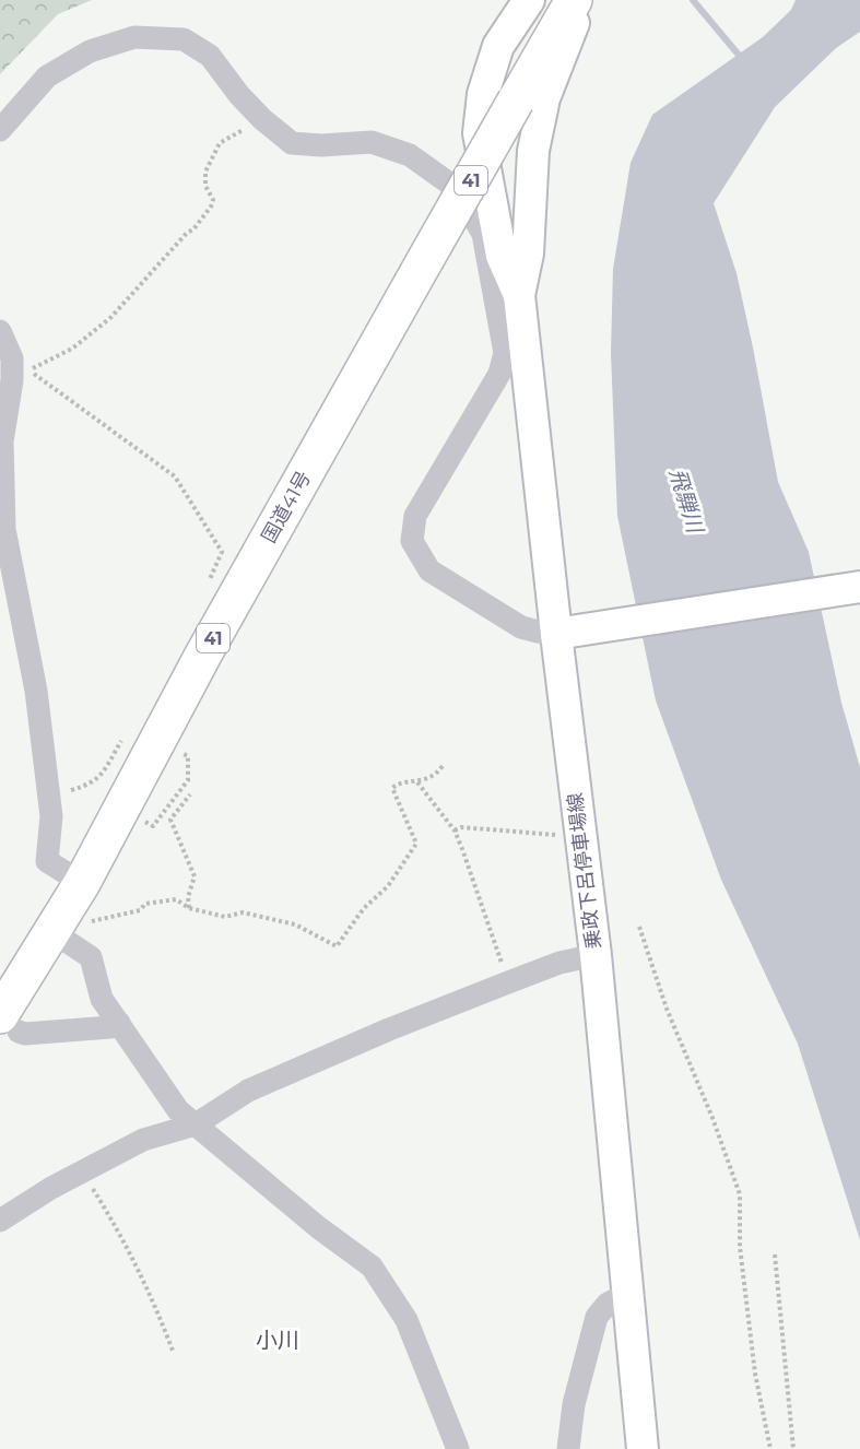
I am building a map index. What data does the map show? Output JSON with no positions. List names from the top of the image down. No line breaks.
{"streets":{"highway":["41","国道41号"],"main road":["乗政下呂停車場線"]},"districts":["小川"],"water":["飛騨川"]}
